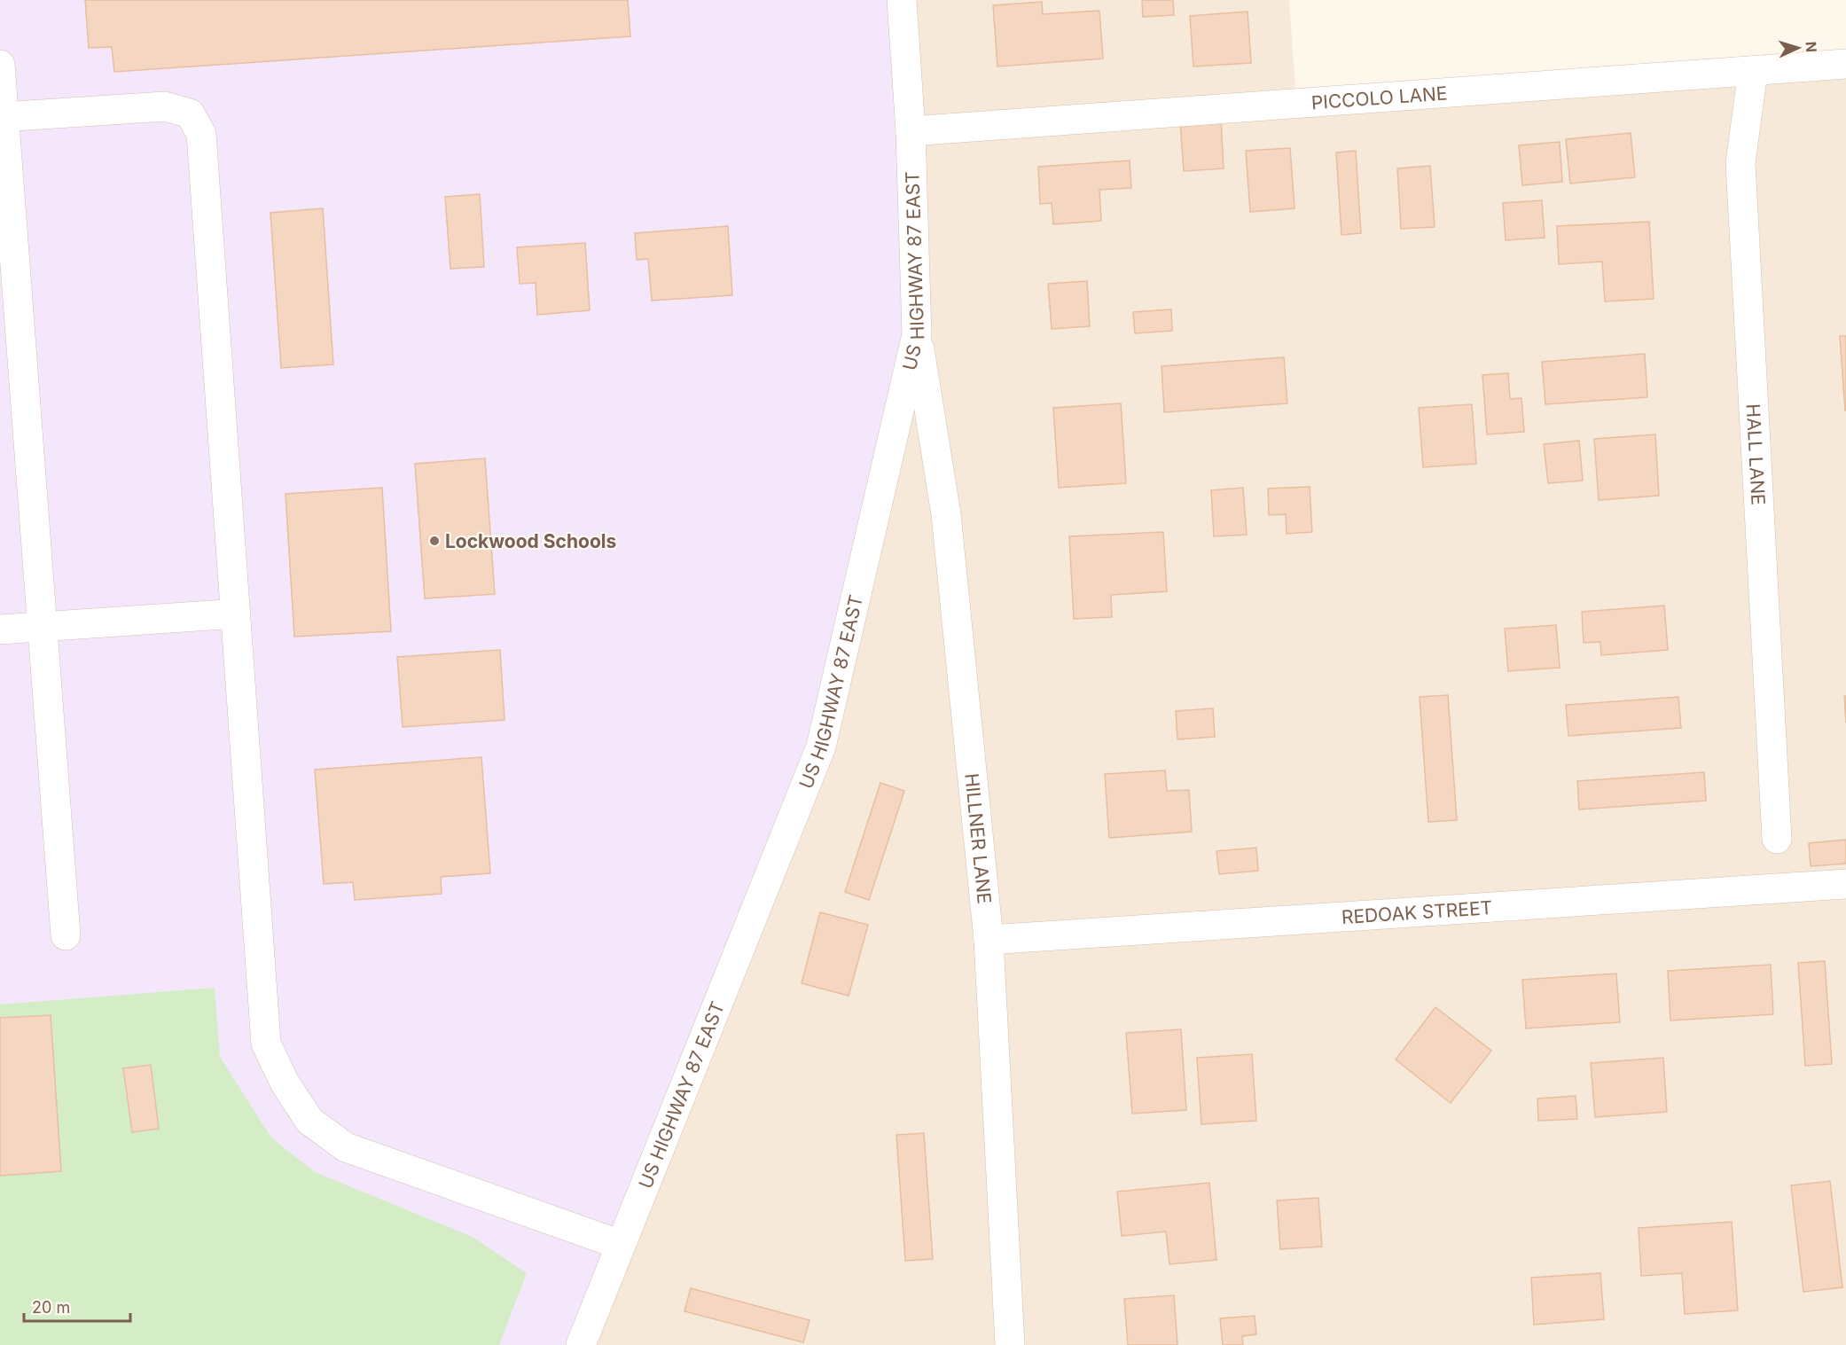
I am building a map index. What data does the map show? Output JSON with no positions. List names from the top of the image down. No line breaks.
{"streets":{"street":["PICCOLO LANE","US HIGHWAY 87 EAST","HALL LANE","HILLNER LANE","REDOAK STREET"]},"crossings":[["PICCOLO LANE","US HIGHWAY 87 EAST"],["PICCOLO LANE","HALL LANE"],["US HIGHWAY 87 EAST","HILLNER LANE"],["HILLNER LANE","REDOAK STREET"]],"places":["Lockwood Schools"],"scale_bar":"20 m","north":"right"}
